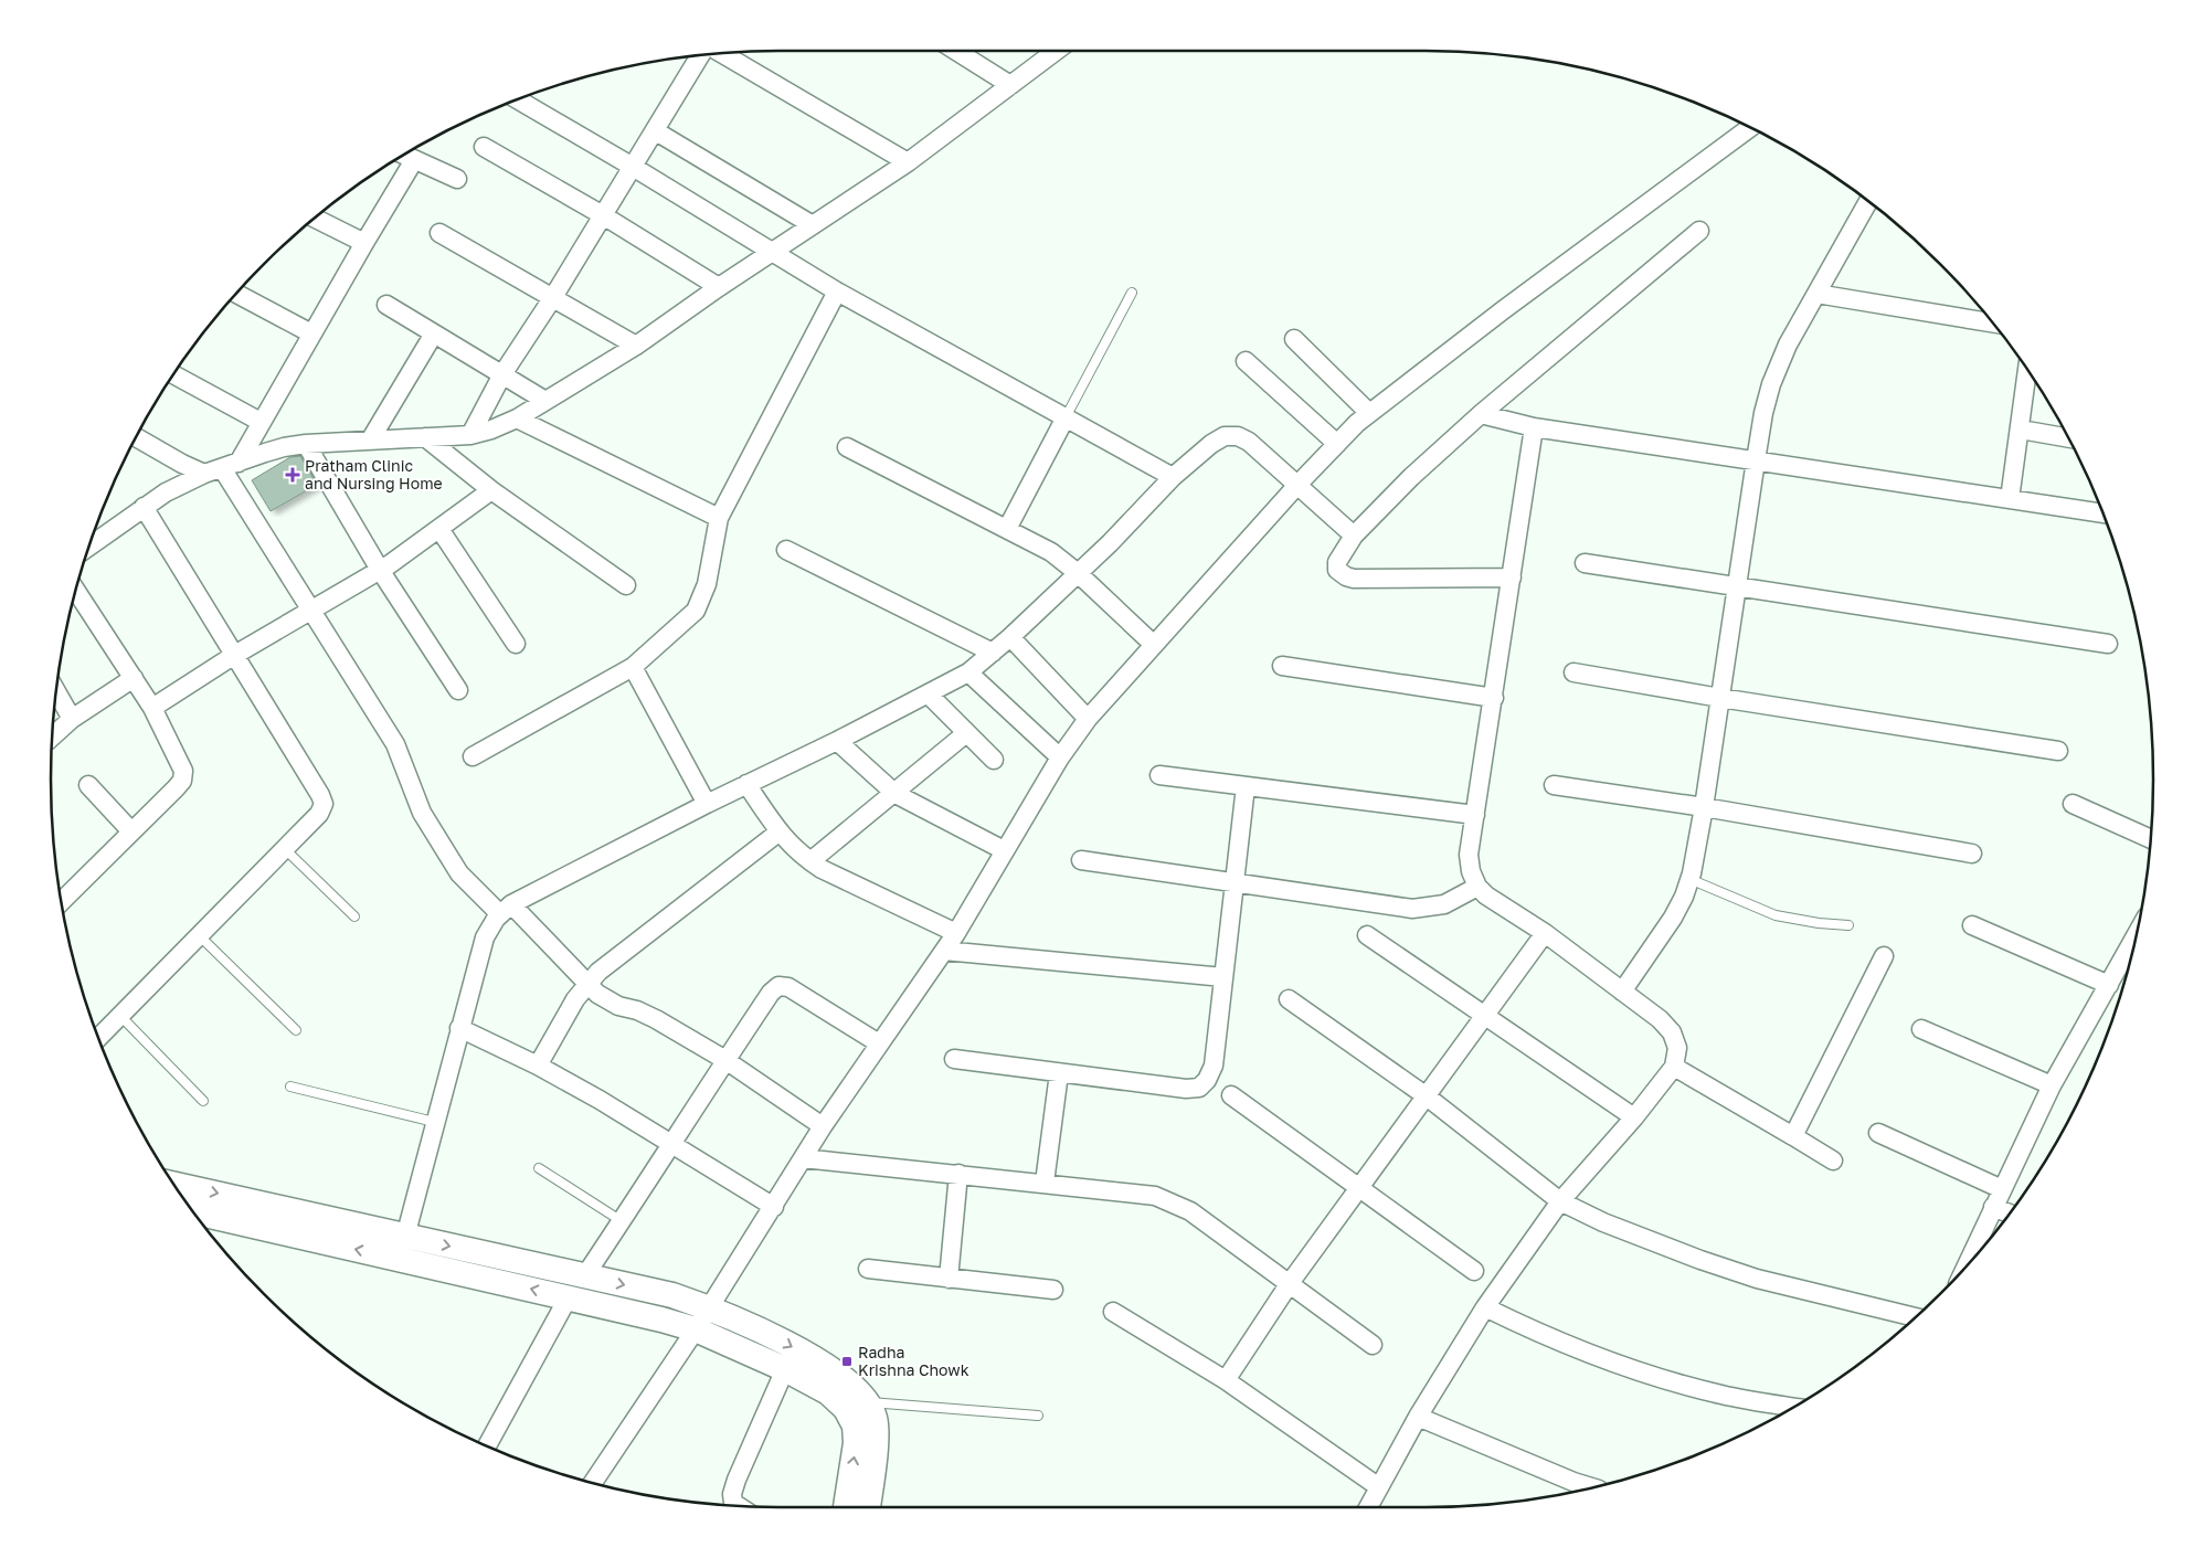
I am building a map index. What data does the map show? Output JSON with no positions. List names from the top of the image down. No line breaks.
{"places":{"health":["Pratham Clinic and Nursing Home"],"transit":["Radha Krishna Chowk"]}}
